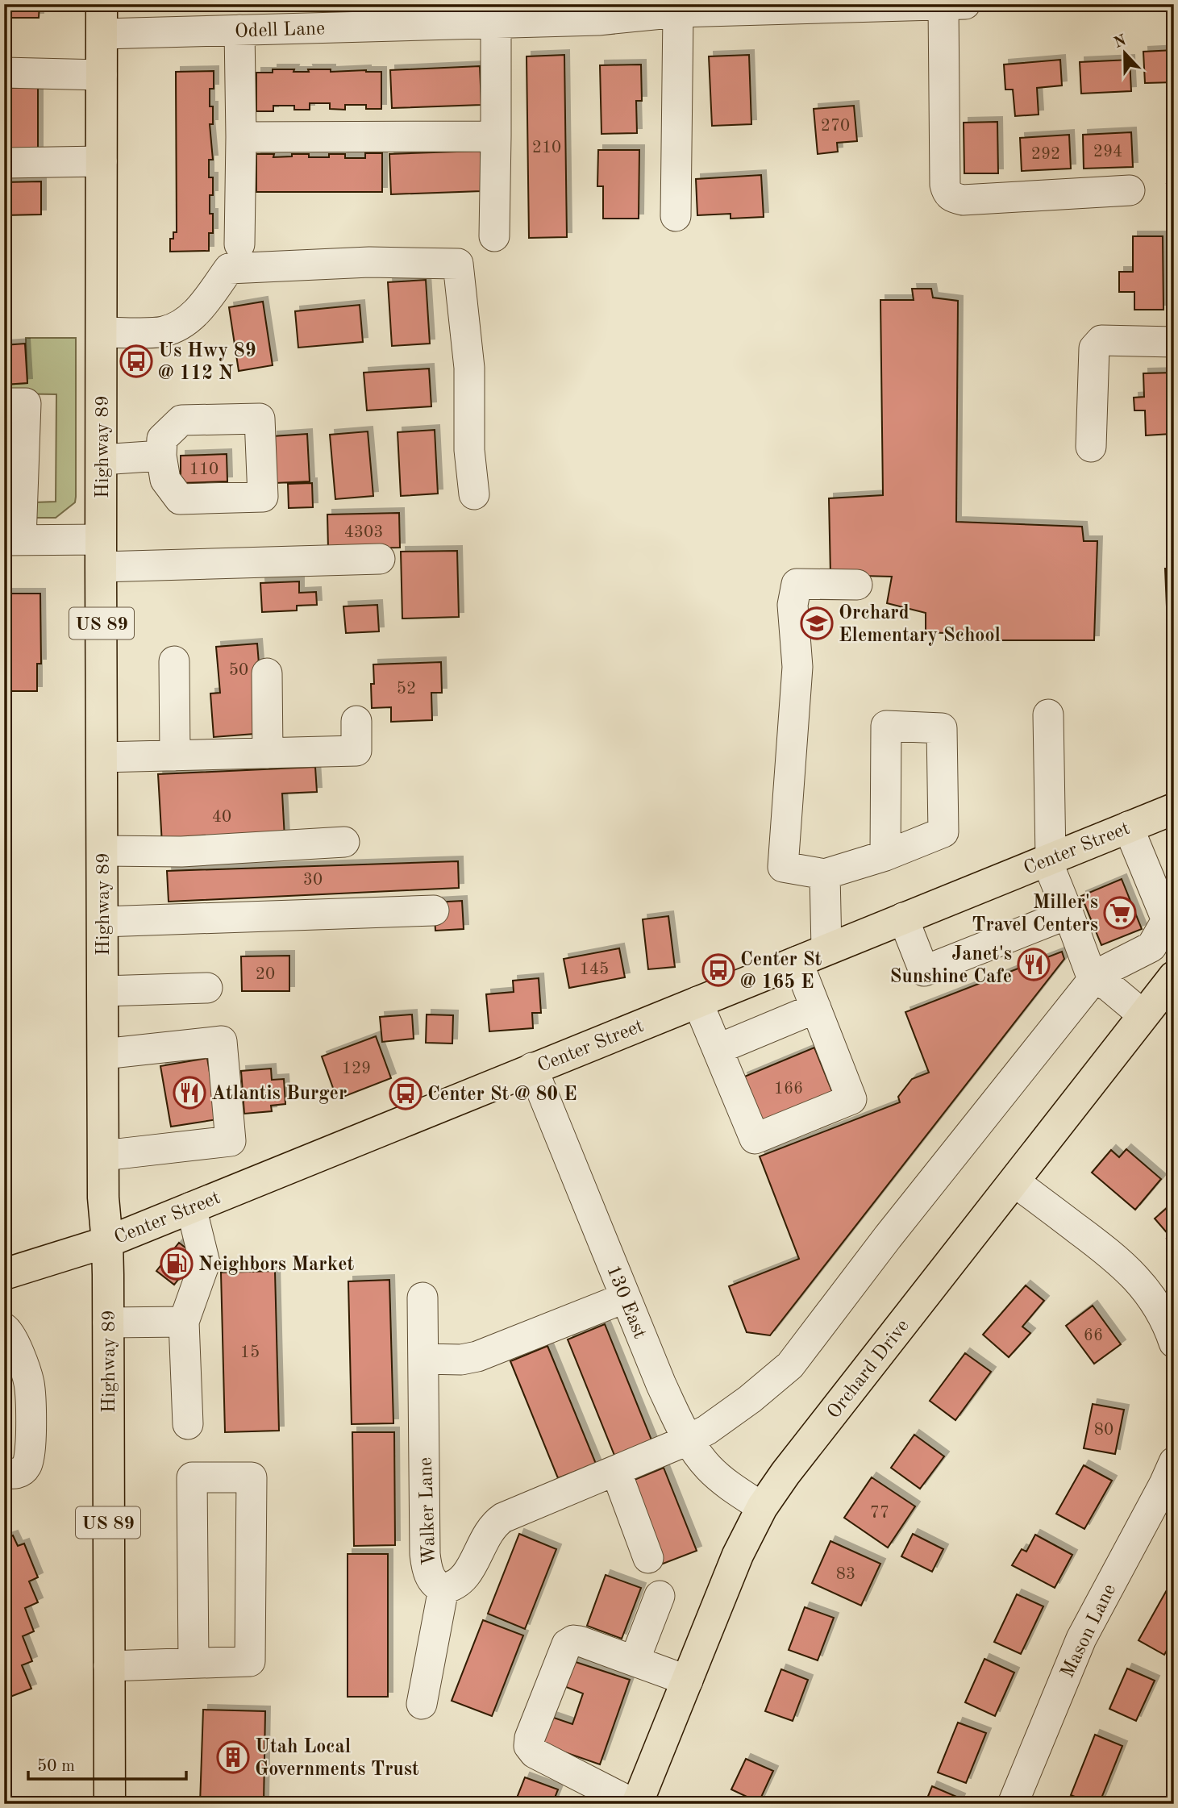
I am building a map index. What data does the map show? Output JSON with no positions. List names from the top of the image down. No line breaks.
{"streets":{"main road":["Highway 89","US 89","Center Street","Orchard Drive"],"street":["Odell Lane","130 East","Walker Lane","Mason Lane"]},"crossings":[["Odell Lane","Highway 89"],["Highway 89","Center Street"],["Center Street","130 East"],["130 East","Orchard Drive"],["130 East","Walker Lane"]],"places":{"bus stop":["Us Hwy 89 @ 112 N","Center St @ 165 E","Center St @ 80 E"],"school or university":["Orchard Elementary School"],"supermarket":["Miller's Travel Centers"],"restaurant":["Janet's Sunshine Cafe","Atlantis Burger"],"fuel station":["Neighbors Market"],"building":["Utah Local Governments Trust"]},"house_numbers":["270","210","294","292","110","4303","50","52","40","30","145","20","129","166","66","15","80","77","83"],"scale_bar":"50 m","north":"top"}
